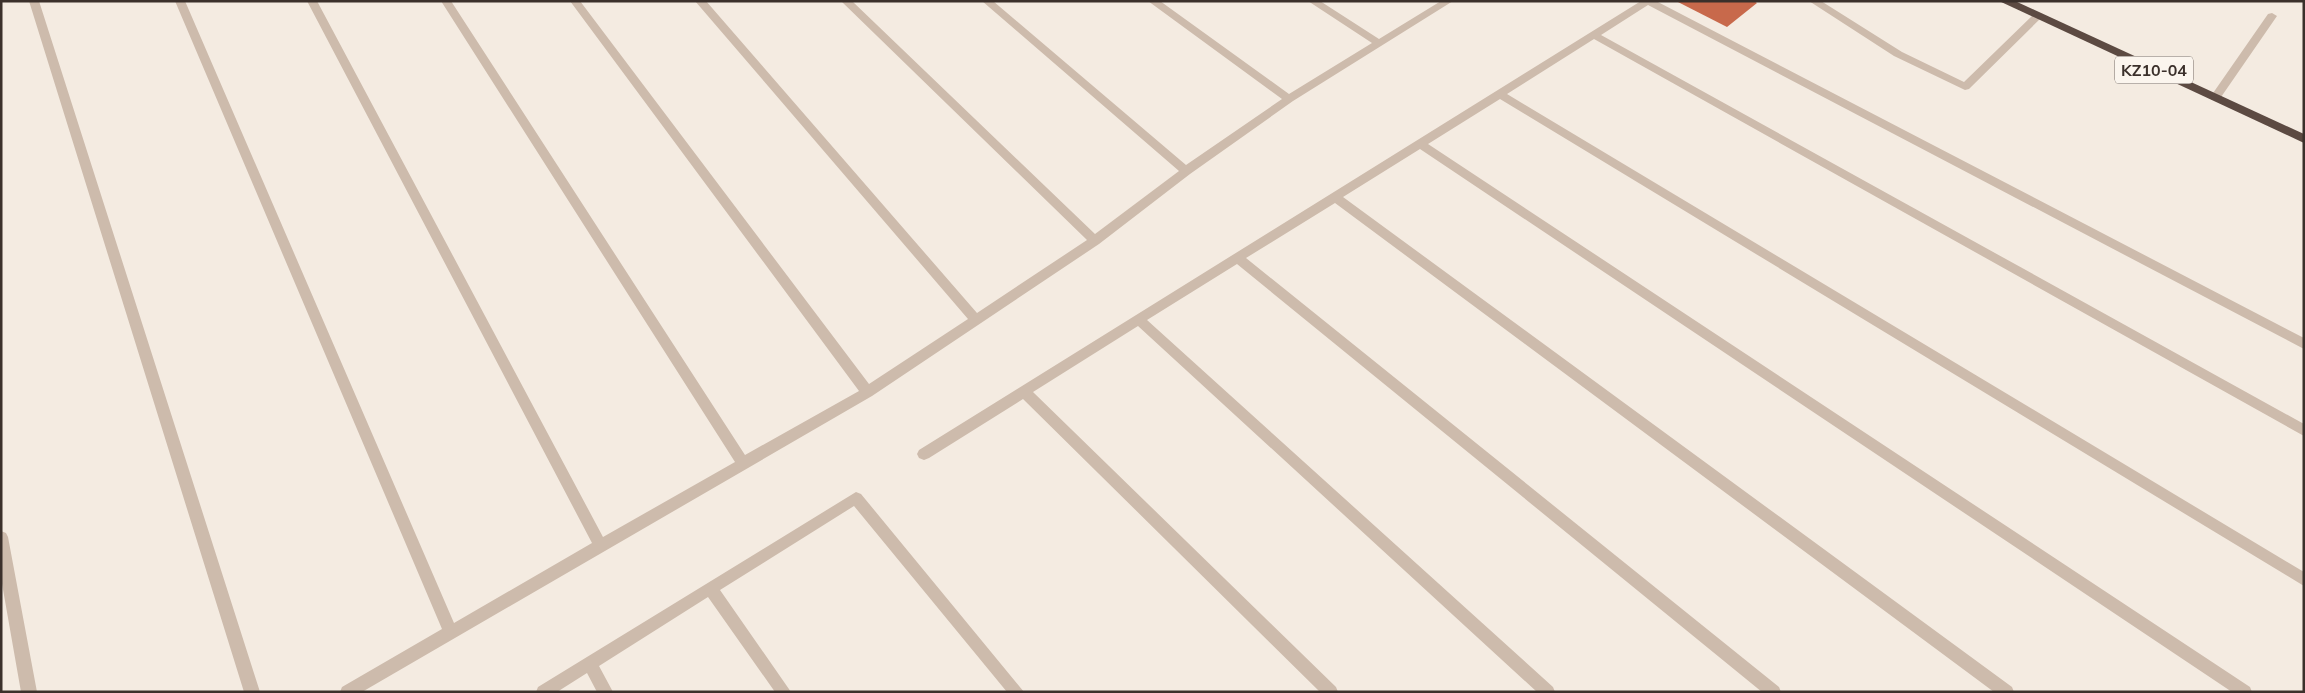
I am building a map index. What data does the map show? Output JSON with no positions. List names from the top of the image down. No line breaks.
{"streets":{"highway":["KZ10-04"]}}
